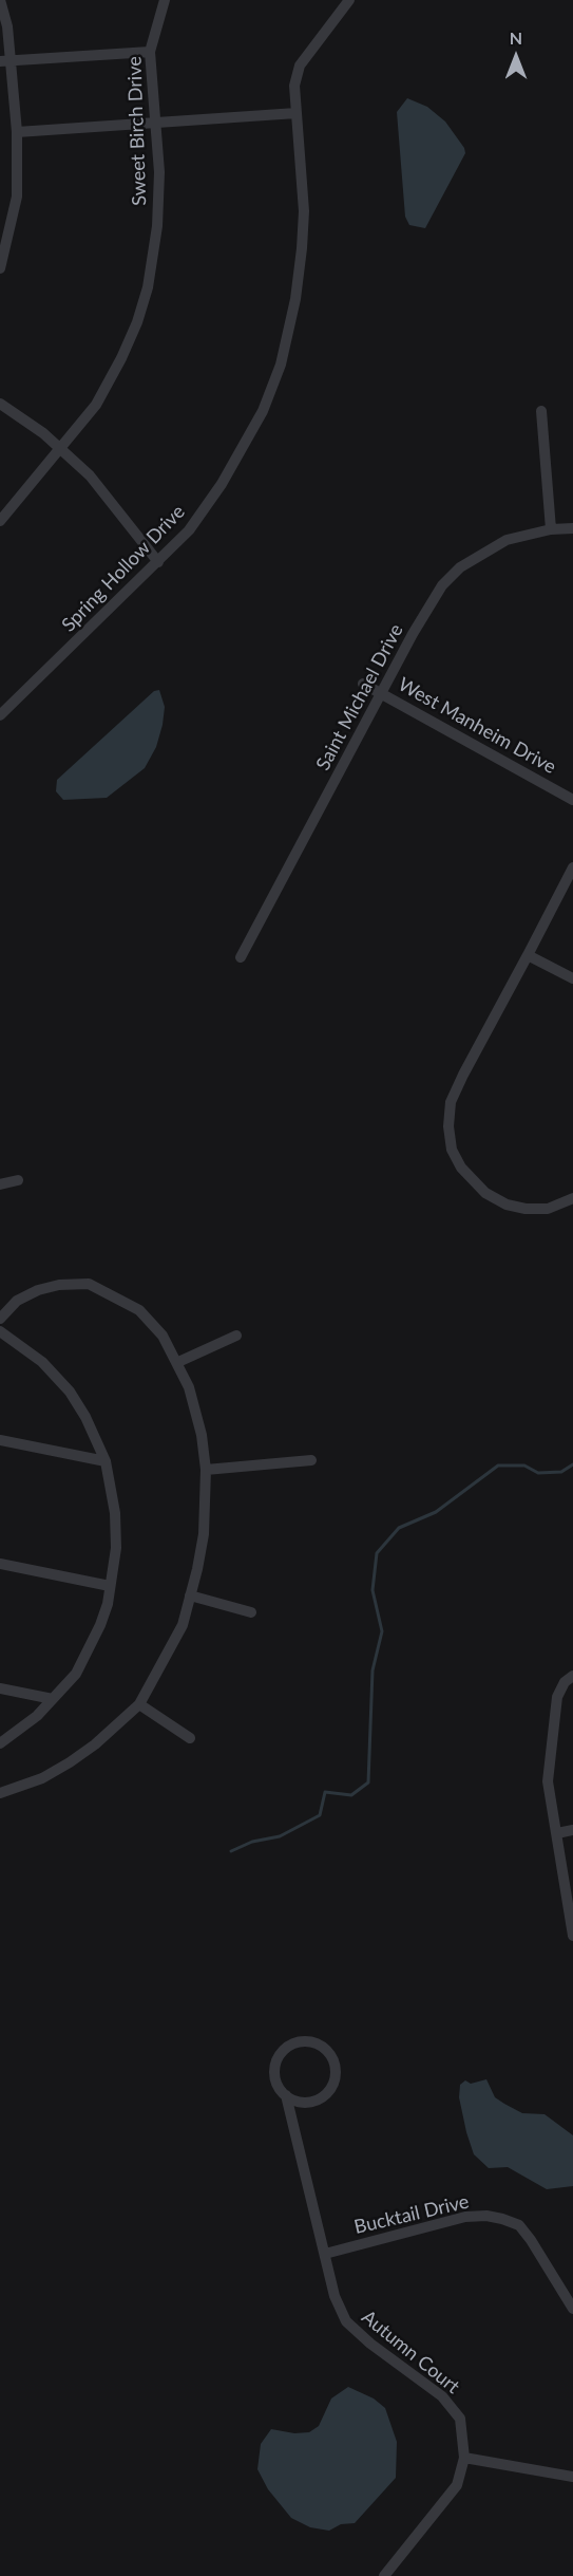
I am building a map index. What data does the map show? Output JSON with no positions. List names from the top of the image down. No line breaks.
{"streets":{"street":["Sweet Birch Drive","Spring Hollow Drive","Saint Michael Drive","West Manheim Drive","Bucktail Drive","Autumn Court"]},"crossings":[["Saint Michael Drive","West Manheim Drive"],["Bucktail Drive","Autumn Court"]],"north":"top"}
